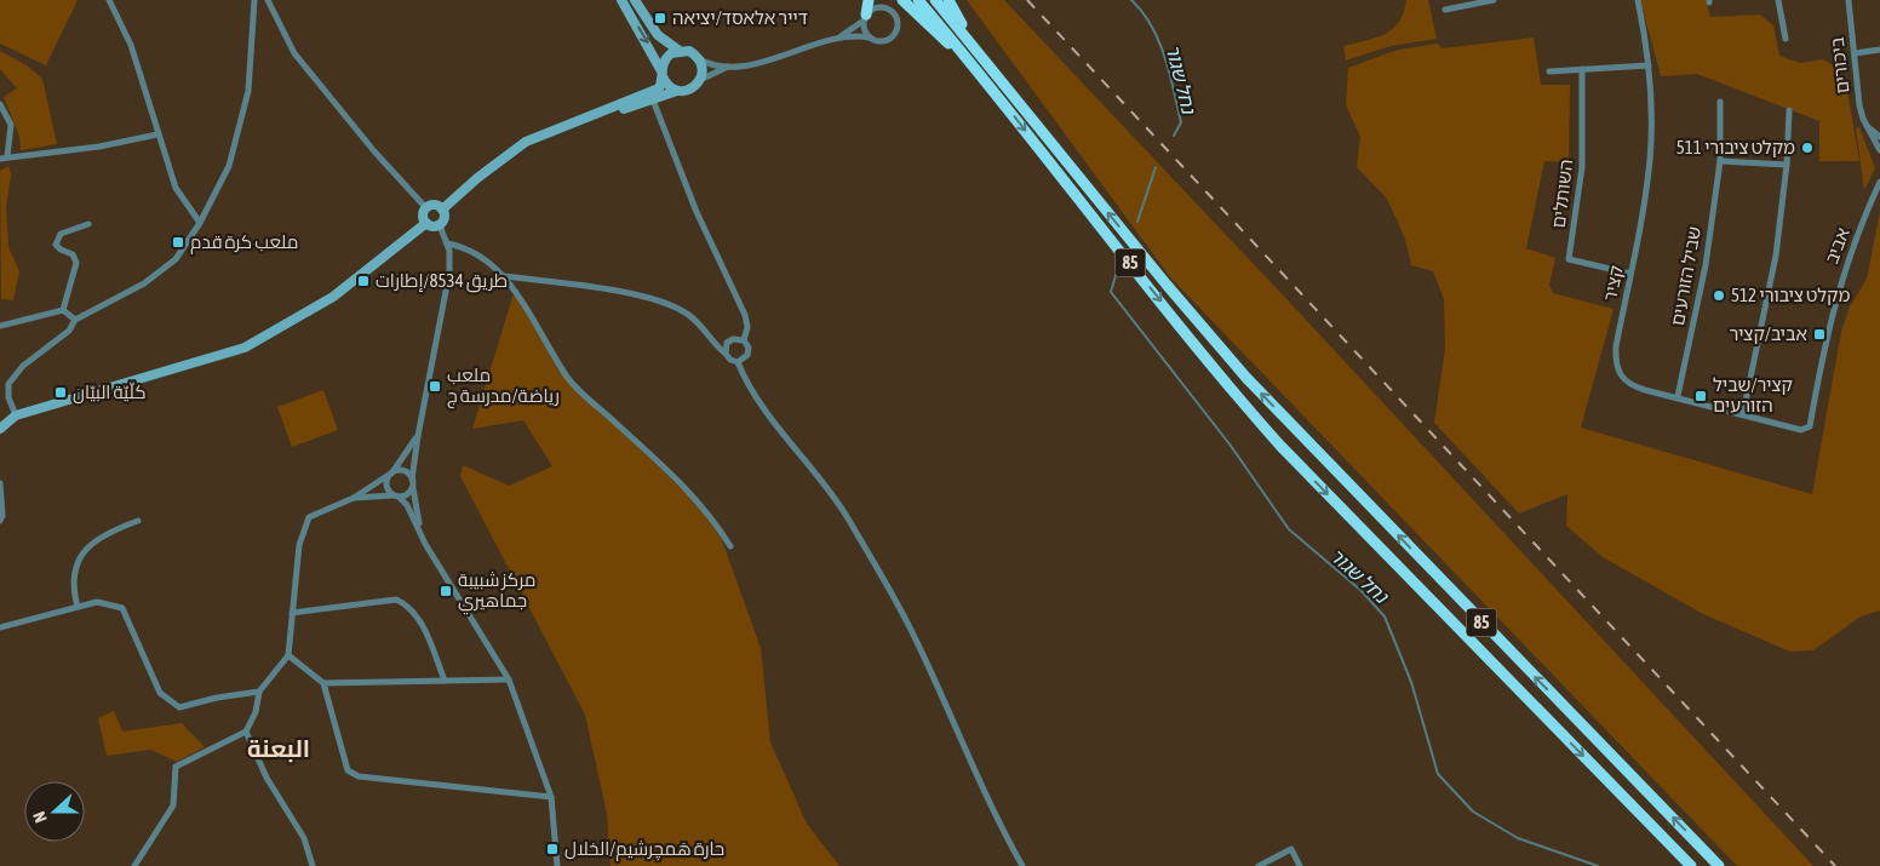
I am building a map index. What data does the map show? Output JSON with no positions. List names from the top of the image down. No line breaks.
{"streets":{"highway":["85"],"street":["ביכורים","השותלים","אביב","שביל הזורעים","קציר"]},"crossings":[["השותלים","קציר"],["אביב","קציר"],["שביל הזורעים","קציר"]],"districts":["البعنة"],"water":["נחל שגור"],"places":{"transit":["דייר אלאסד/יציאה","ملعب كرة قدم","طريق 8534/إطارات","אביב/קציר","ملعب رياضة/مدرسة ج","كلّيّة البيّان","קציר/שביל הזורעים","مركز شبيبة جماهيري","حارة هَمچرشيم/الخلال"],"other":["מקלט ציבורי 511","מקלט ציבורי 512"]},"north":"left"}
